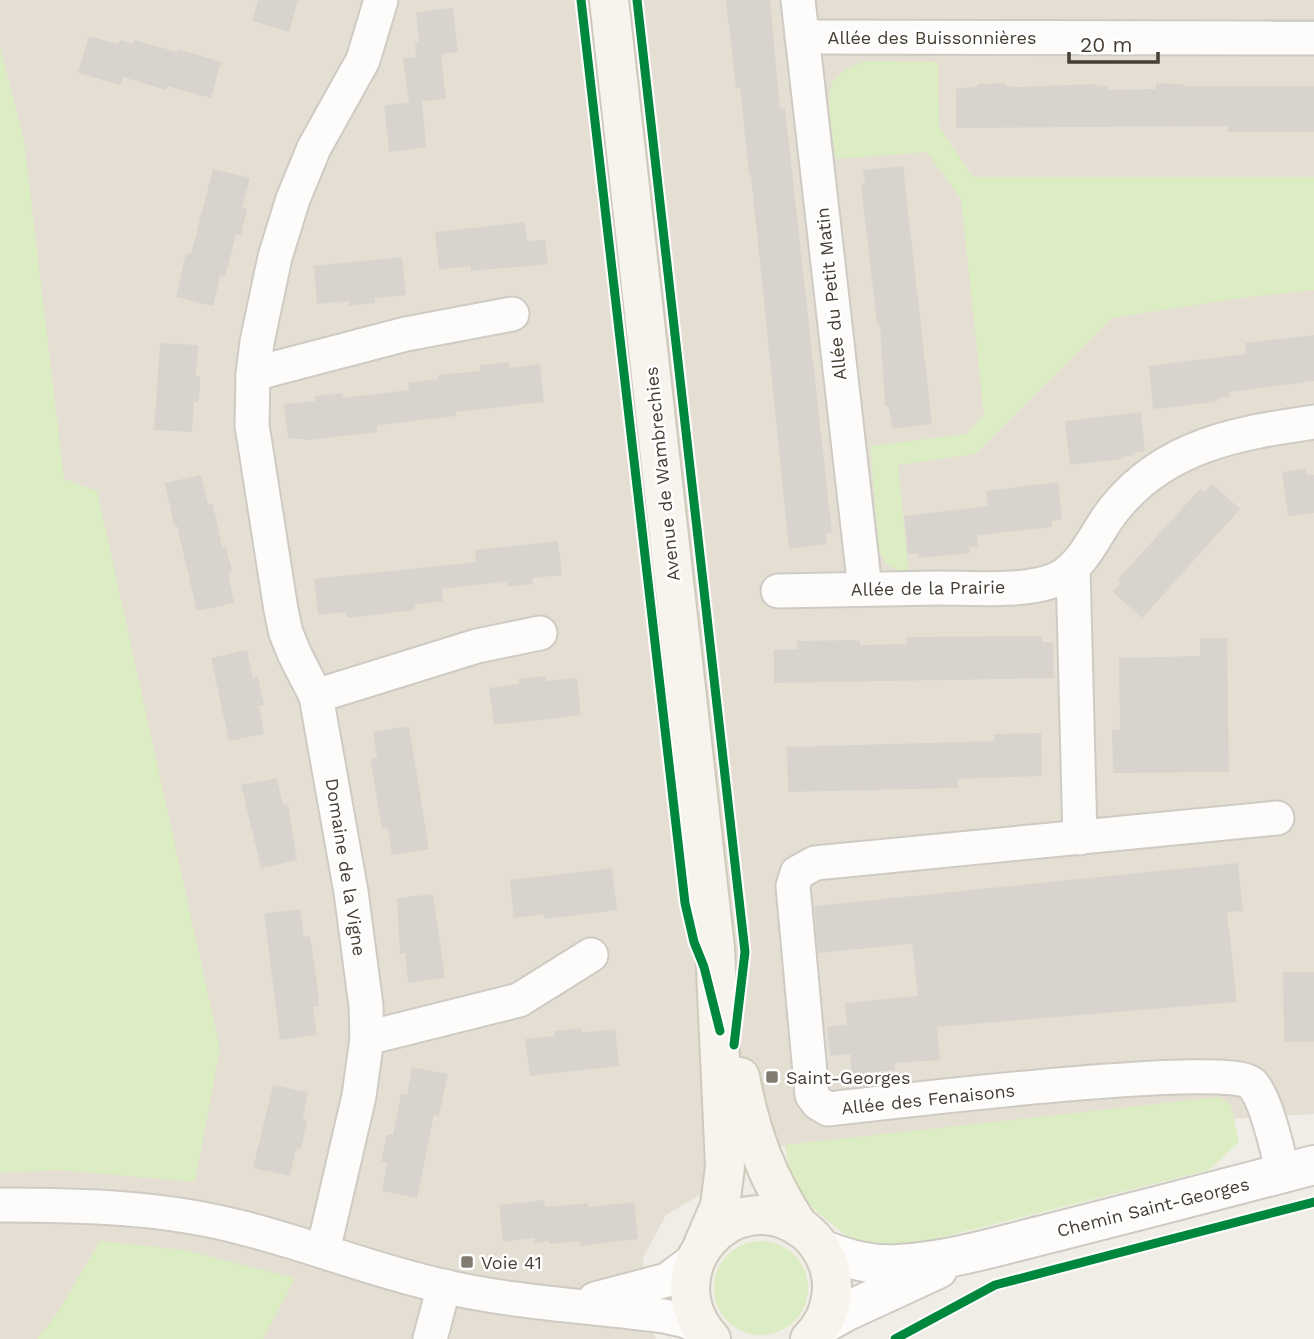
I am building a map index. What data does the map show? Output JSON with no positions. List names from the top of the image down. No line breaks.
{"streets":{"main road":["Avenue de Wambrechies"],"street":["Allée des Buissonnières","Allée du Petit Matin","Allée de la Prairie","Domaine de la Vigne","Allée des Fenaisons","Chemin Saint-Georges"]},"crossings":[["Allée des Buissonnières","Allée du Petit Matin"],["Allée du Petit Matin","Allée de la Prairie"],["Avenue de Wambrechies","Chemin Saint-Georges"],["Allée des Fenaisons","Chemin Saint-Georges"]],"places":{"transit":["Saint-Georges","Voie 41"]},"scale_bar":"20 m"}
